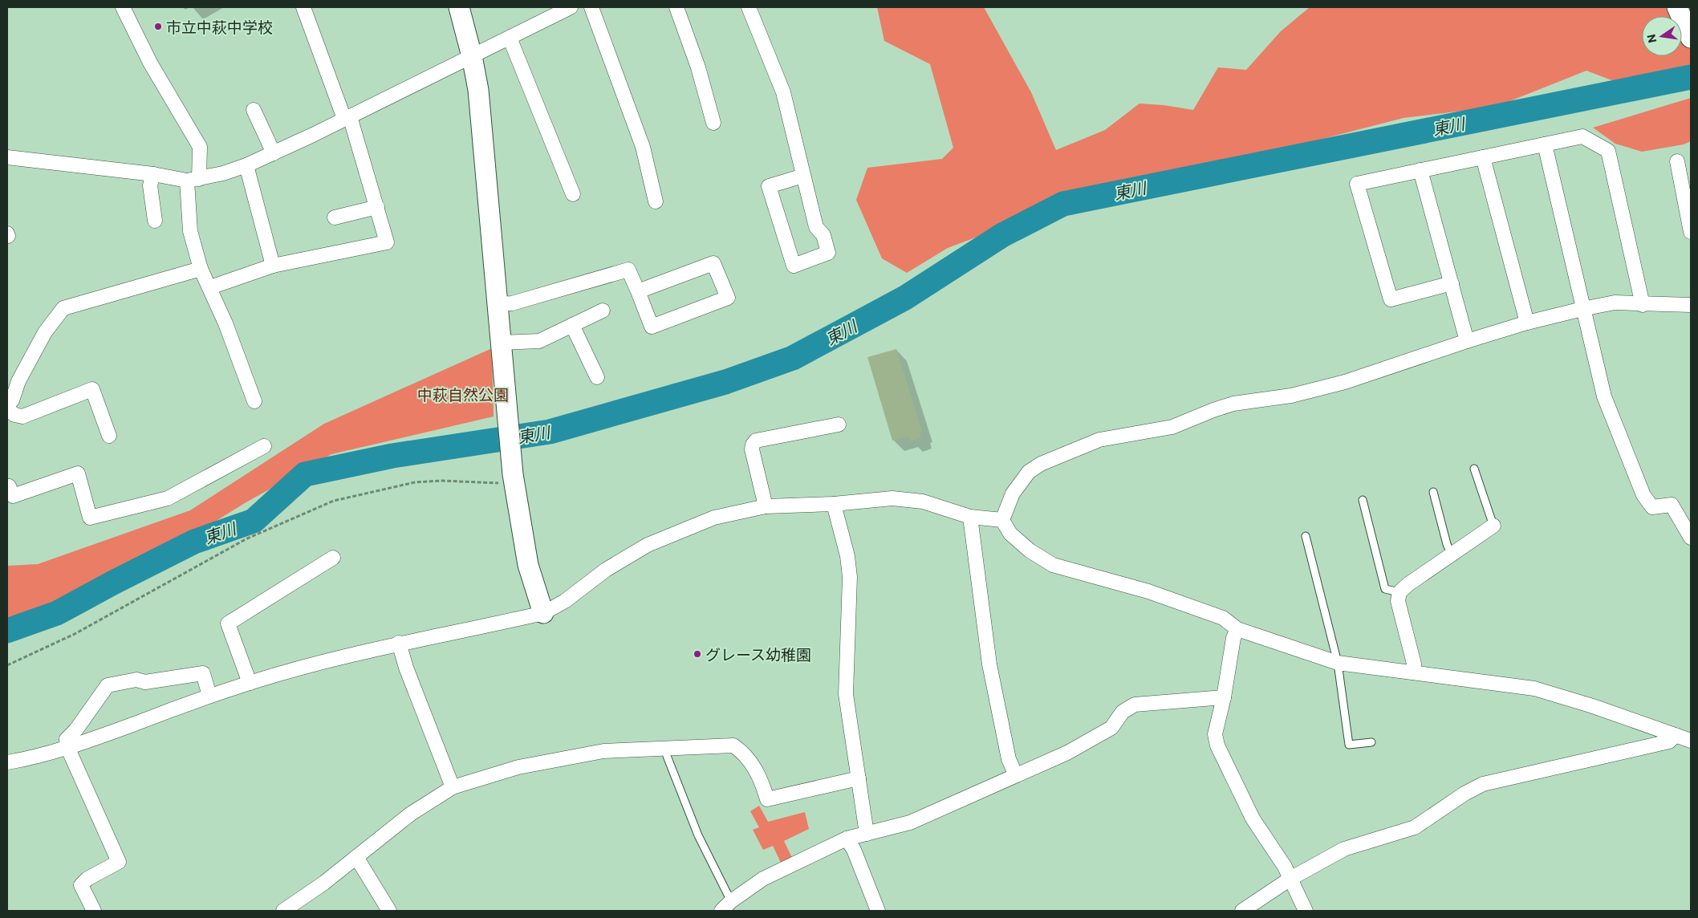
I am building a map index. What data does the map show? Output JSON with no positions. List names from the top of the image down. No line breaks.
{"water":["東川"],"parks":["中萩自然公園"],"places":["市立中萩中学校","グレース幼稚園"],"north":"left"}
